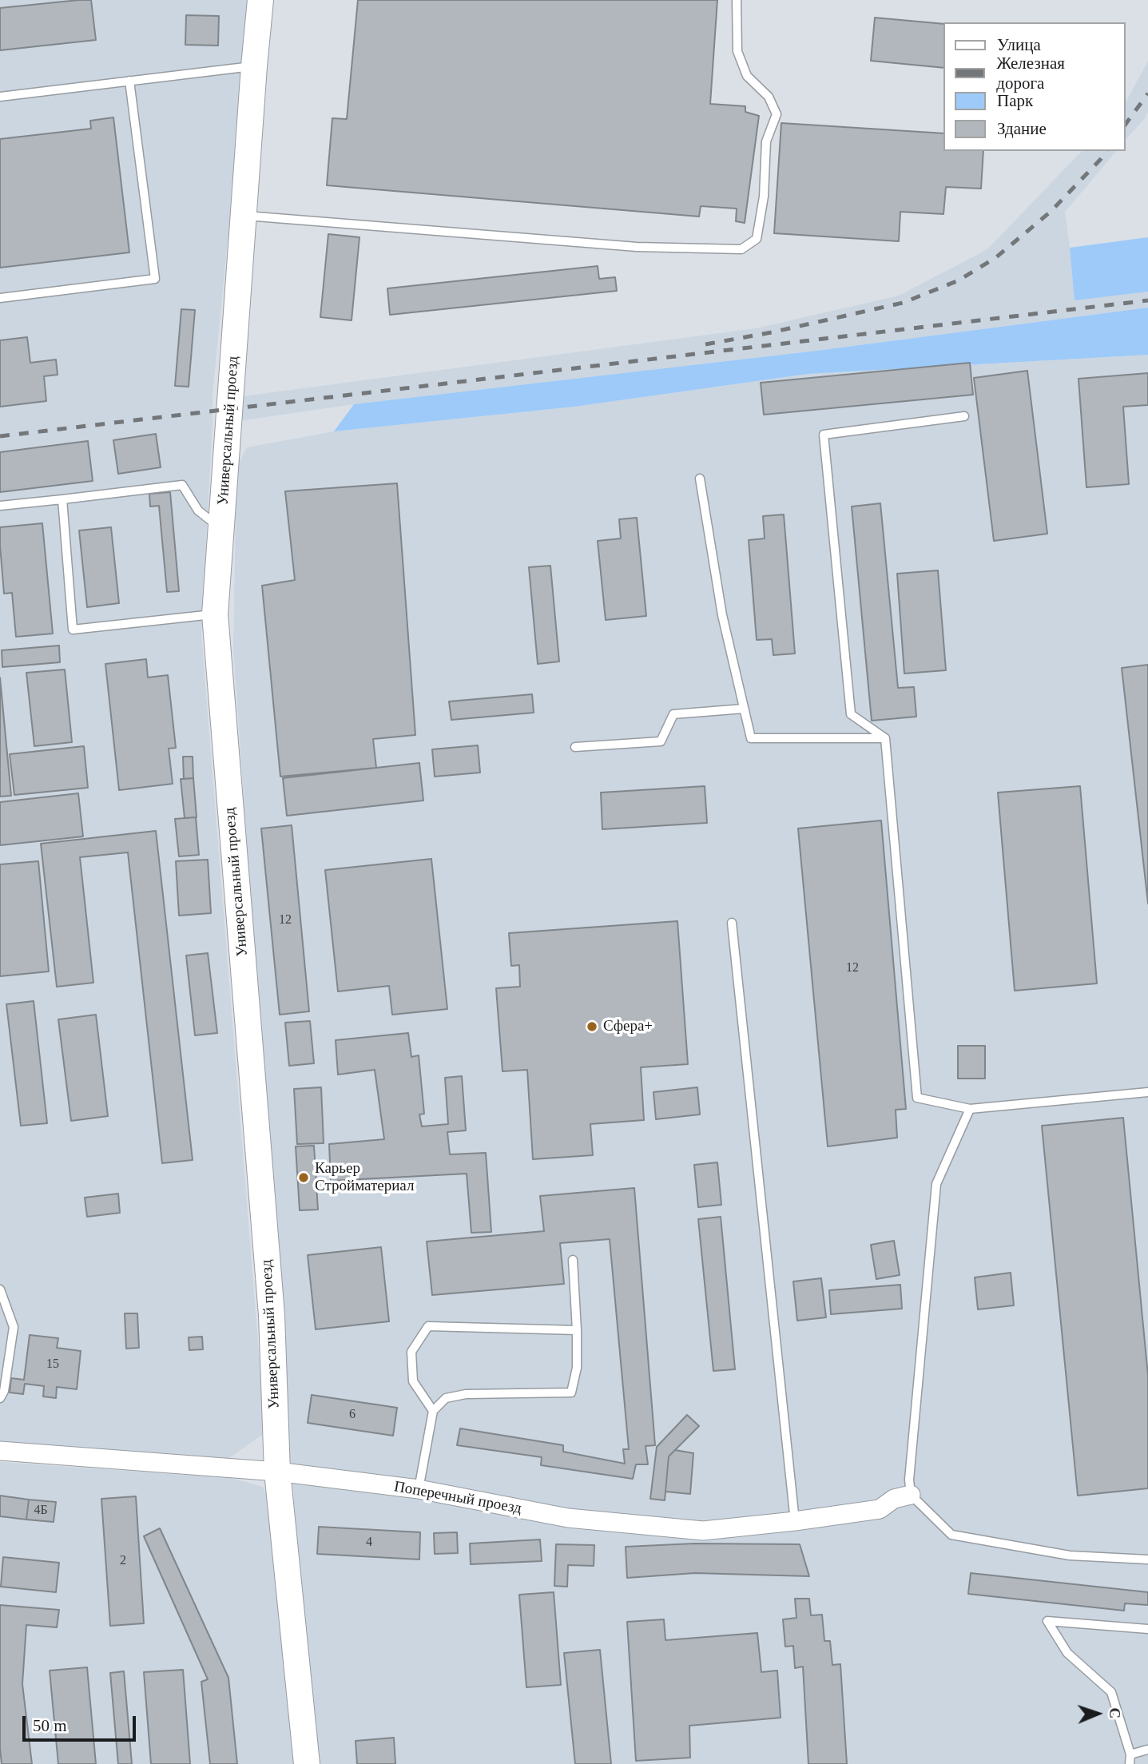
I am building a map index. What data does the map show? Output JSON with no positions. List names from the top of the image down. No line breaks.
{"streets":{"street":["Универсальный проезд","Поперечный проезд"]},"crossings":[["Универсальный проезд","Поперечный проезд"]],"places":["Сфера+","Карьер Стройматериал"],"house_numbers":["12","12","15","6","4Б","4","2"],"legend":["Улица","Железная дорога","Парк","Здание"],"scale_bar":"50 m","north":"right"}
